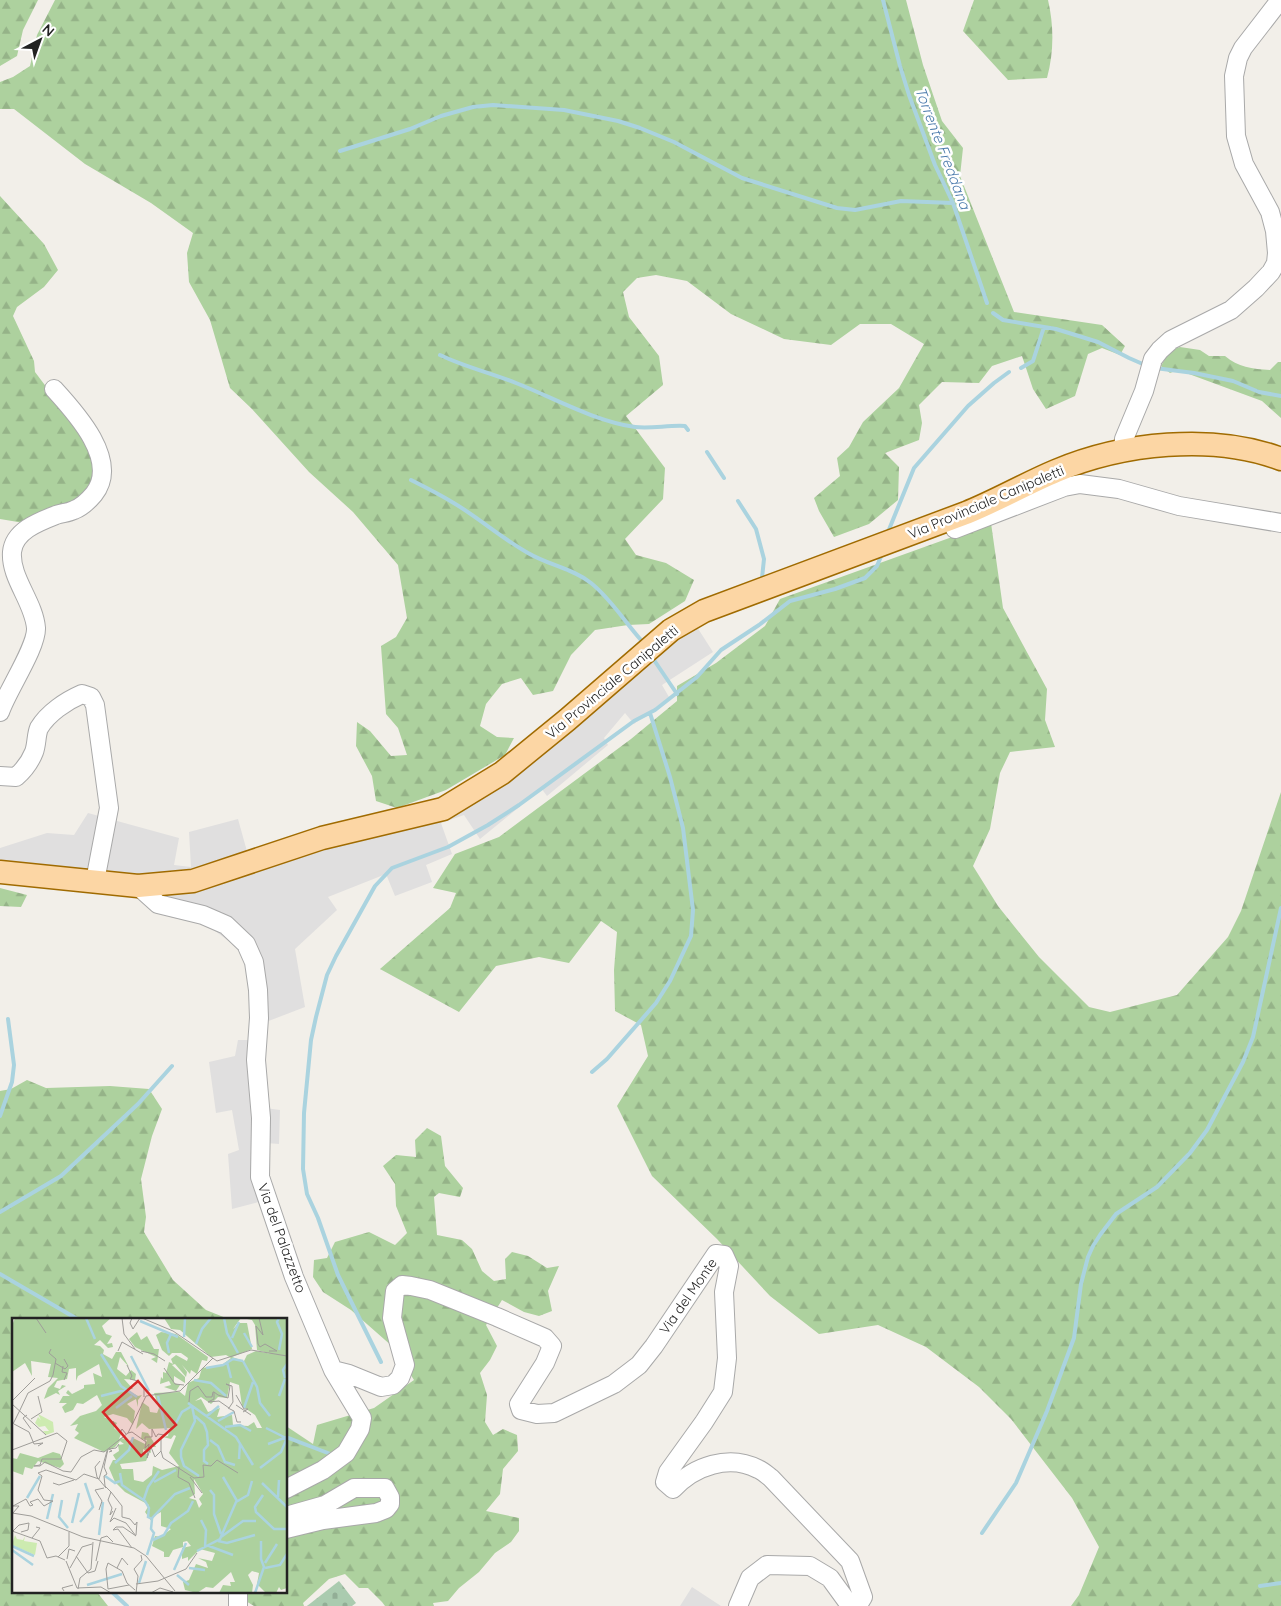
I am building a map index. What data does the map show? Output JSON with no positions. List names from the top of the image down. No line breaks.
{"streets":{"main road":["Via Provinciale Canipaletti"],"street":["Via del Palazzetto","Via del Monte"]},"crossings":[["Via Provinciale Canipaletti","Via del Palazzetto"],["Via del Palazzetto","Via del Monte"]],"water":["Torrente Freddana"],"north":"top right"}
